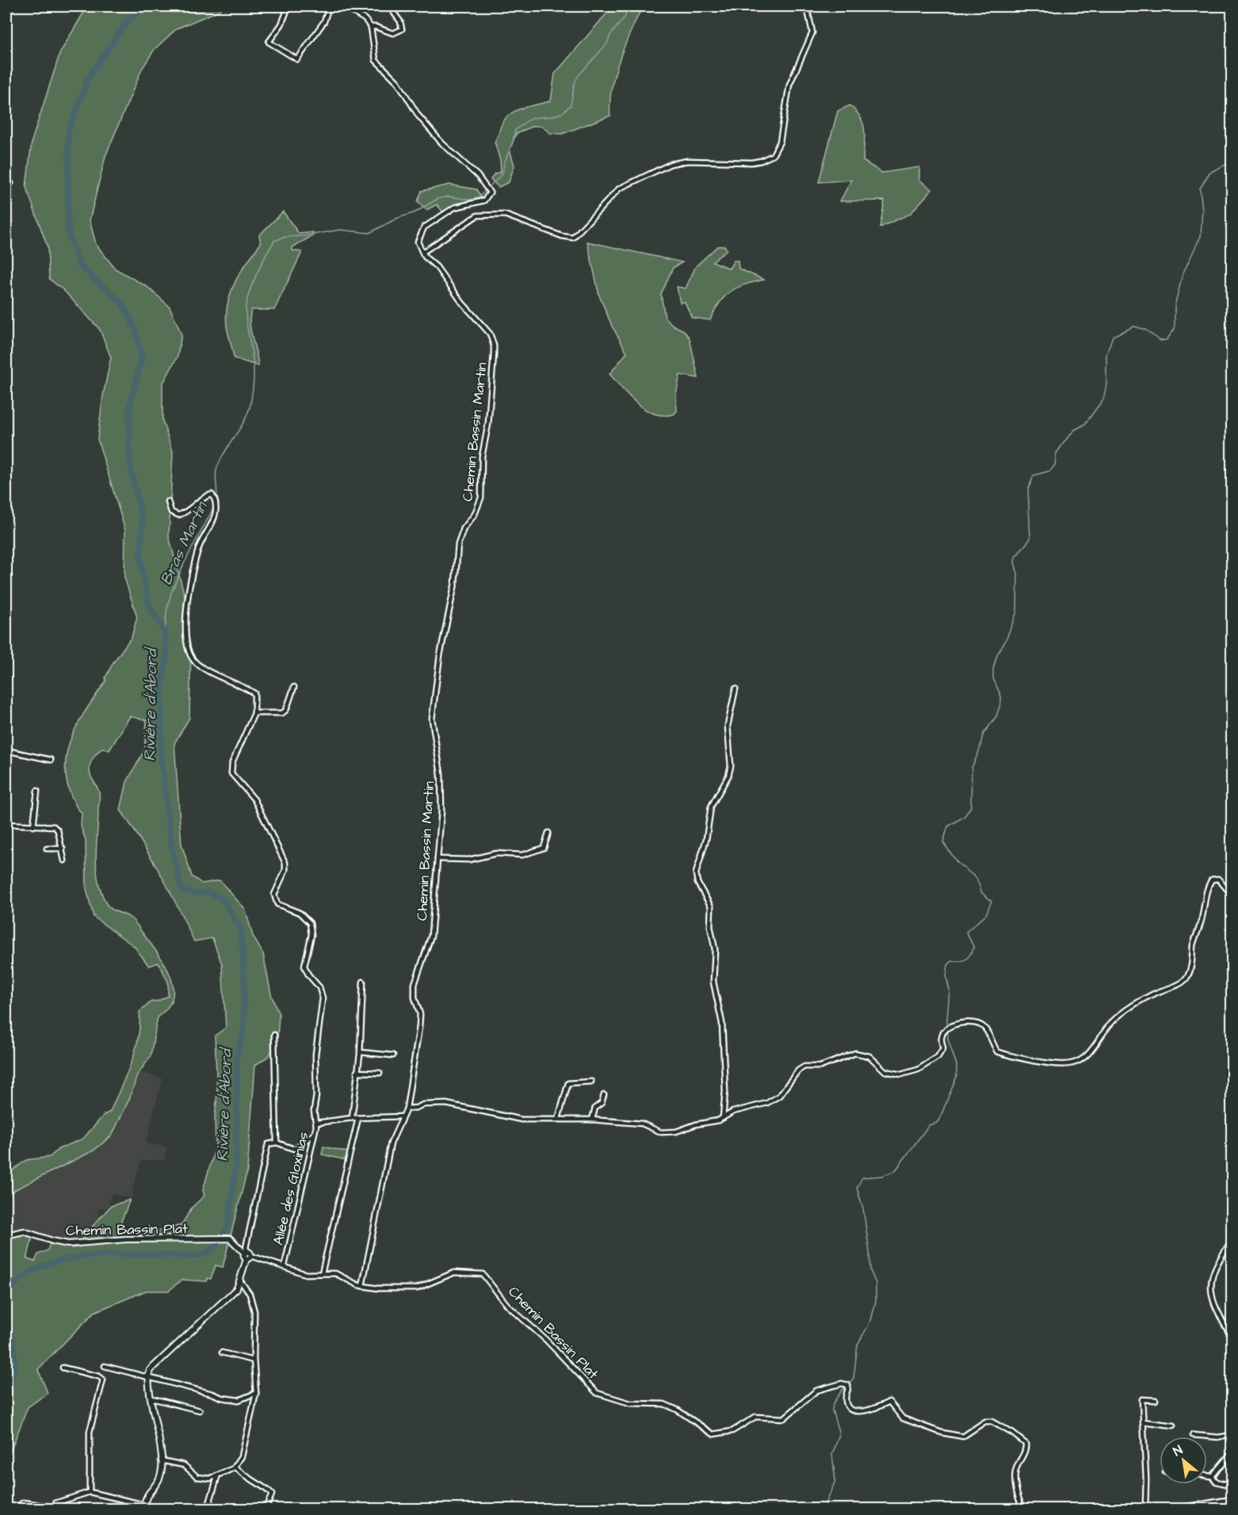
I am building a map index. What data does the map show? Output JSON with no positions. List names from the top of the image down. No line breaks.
{"streets":{"street":["Chemin Bassin Martin","Allée des Gloxinias","Chemin Bassin Plat"]},"crossings":[["Chemin Bassin Martin","Chemin Bassin Plat"],["Allée des Gloxinias","Chemin Bassin Plat"]],"water":["Bras Martin","Rivière d'Abord"],"north":"top left"}
